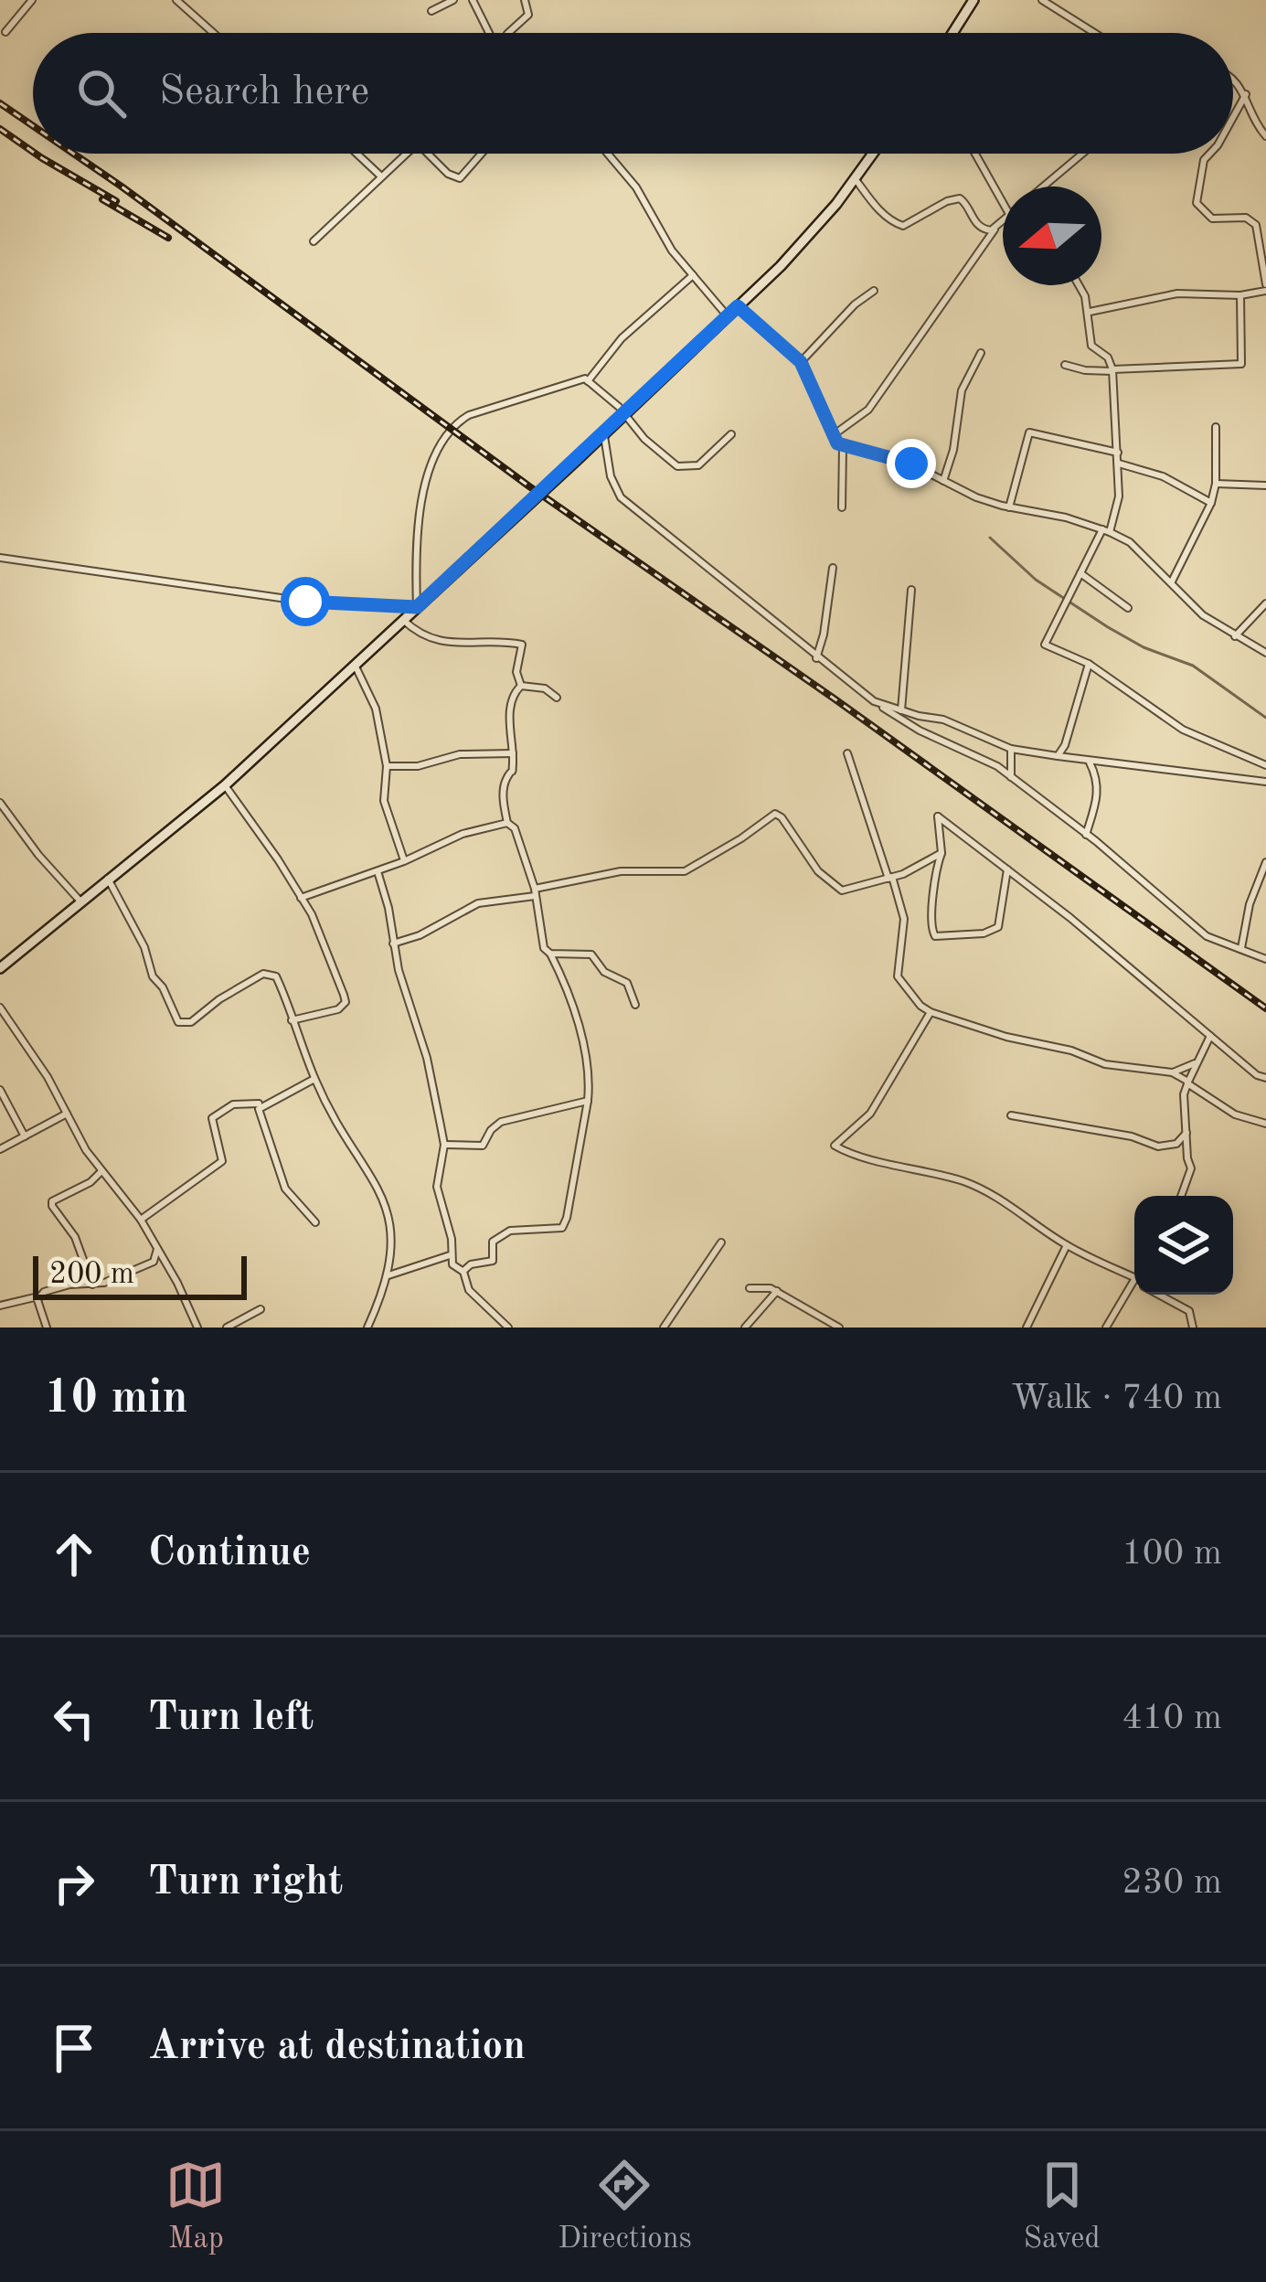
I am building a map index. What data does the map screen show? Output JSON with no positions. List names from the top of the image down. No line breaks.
{"scale_bar":"200 m","north":"left","page":{"search":"Search here","scale":"200 m","heading":["10 min","Walk · 740 m"],"list":[["Continue","100 m"],["Turn left","410 m"],["Turn right","230 m"],"Arrive at destination"],"nav":["Map","Directions","Saved"]}}
